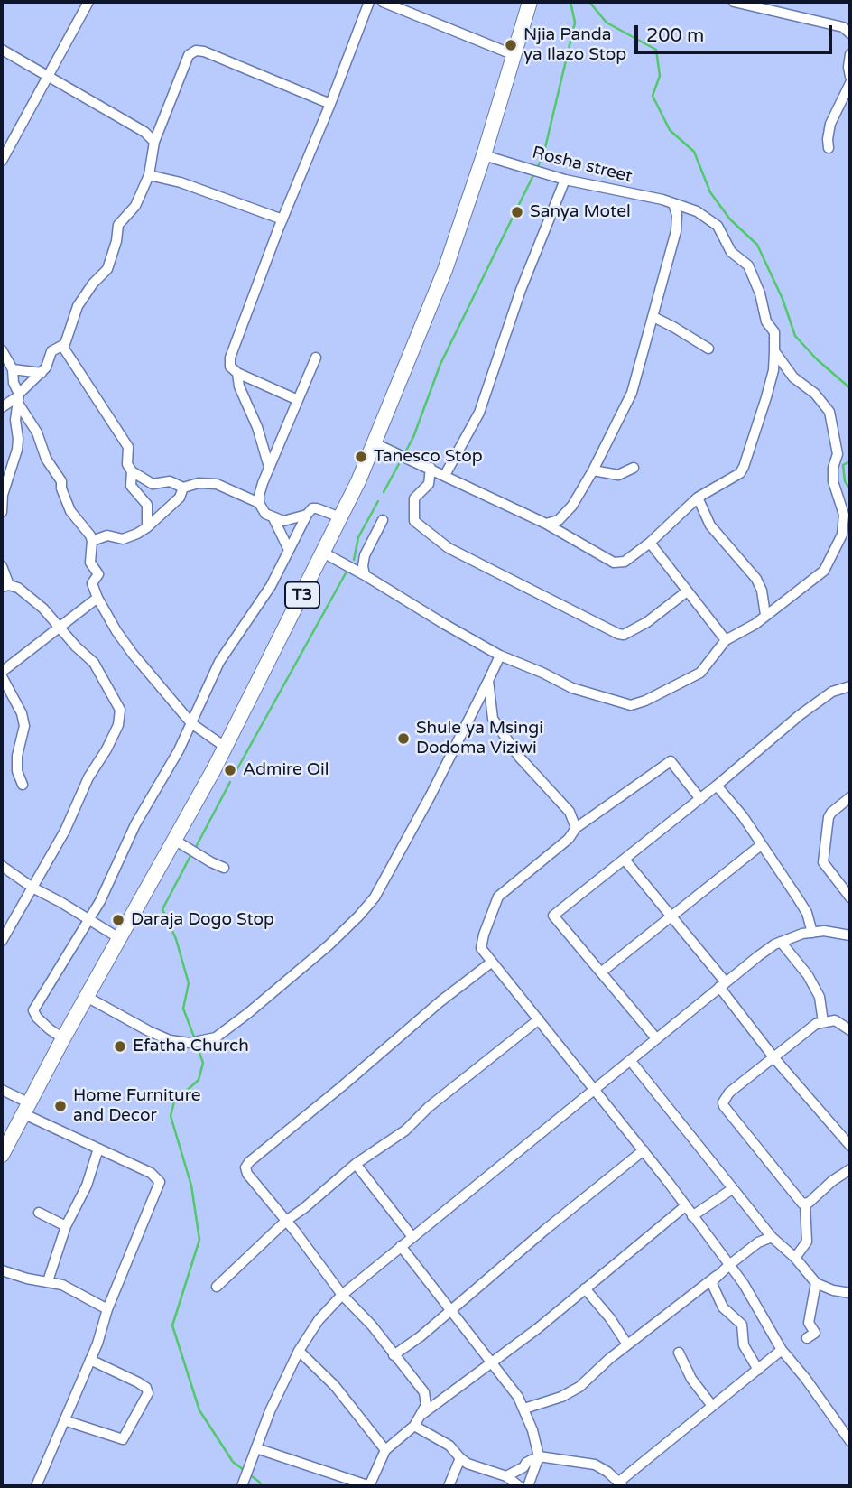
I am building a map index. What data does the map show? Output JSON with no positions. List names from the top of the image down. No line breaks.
{"streets":{"highway":["T3"],"street":["Rosha street"]},"crossings":[["Rosha street","T3"]],"places":["Njia Panda ya Ilazo Stop","Sanya Motel","Tanesco Stop","Shule ya Msingi Dodoma Viziwi","Admire Oil","Daraja Dogo Stop","Efatha Church","Home Furniture and Decor"],"scale_bar":"200 m"}
